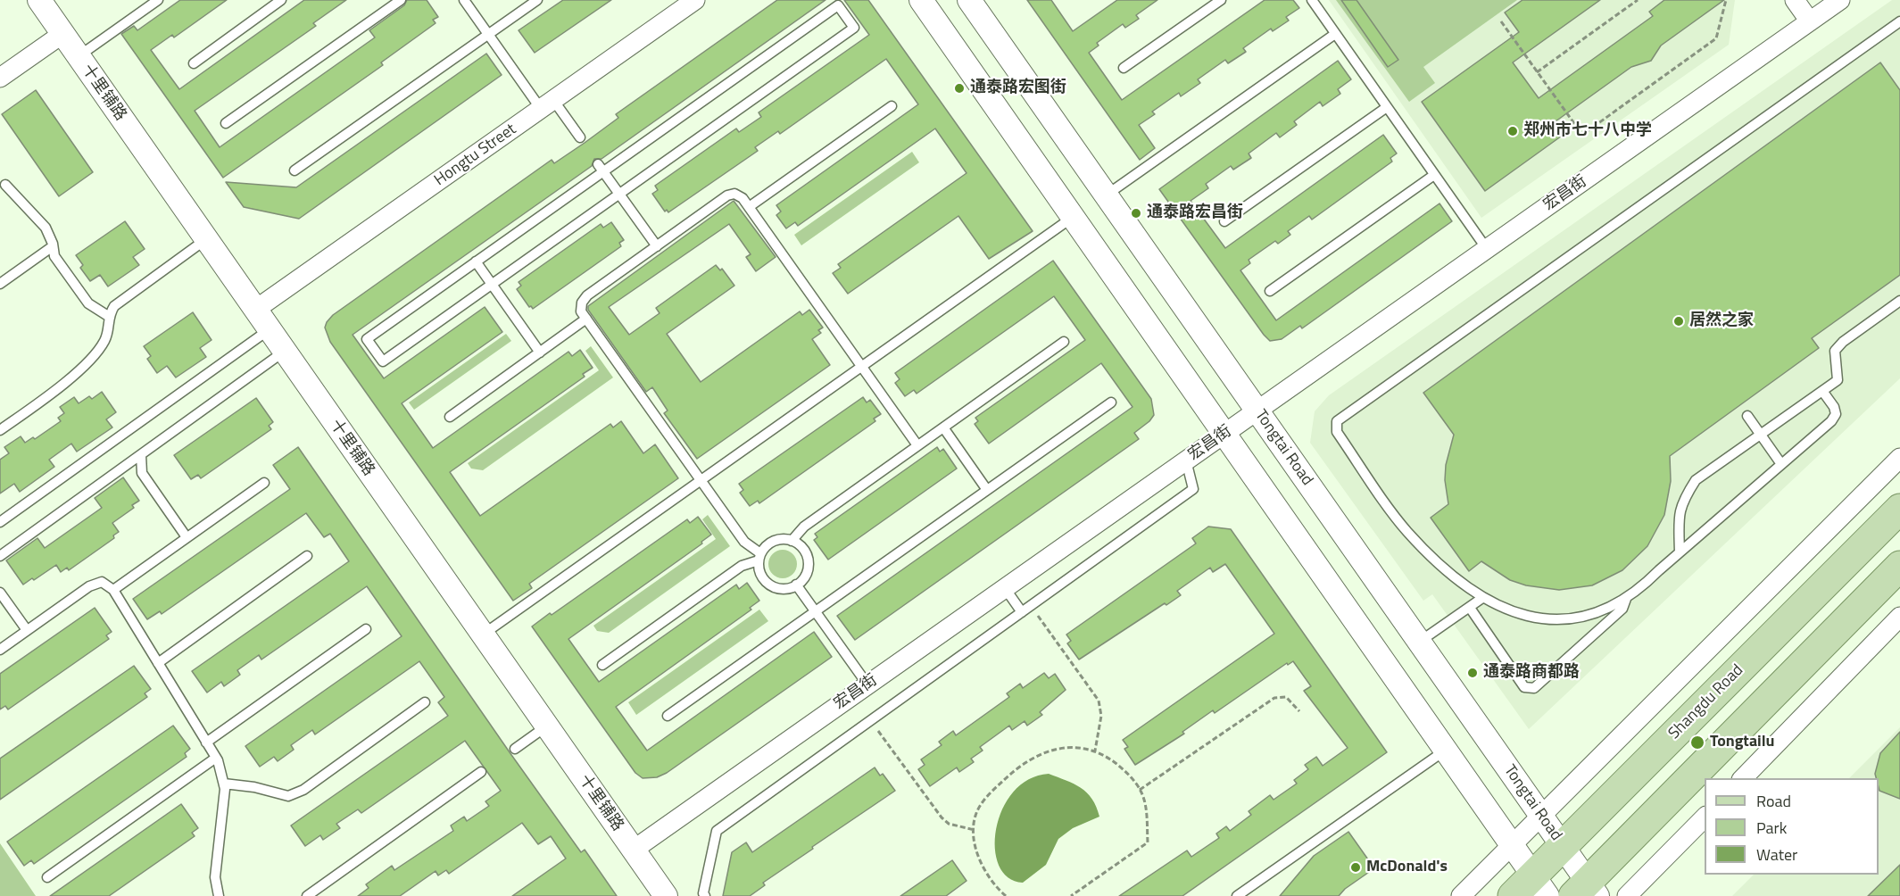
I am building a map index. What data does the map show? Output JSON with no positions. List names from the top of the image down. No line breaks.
{"streets":{"main road":["Shangdu Road"],"street":["十里铺路","Hongtu Street","宏昌街","Tongtai Road"]},"crossings":[["十里铺路","Hongtu Street"],["十里铺路","宏昌街"],["宏昌街","Tongtai Road"],["Tongtai Road","Shangdu Road"]],"places":["通泰路宏图街","郑州市七十八中学","通泰路宏昌街","居然之家","通泰路商都路","Tongtailu","McDonald's"],"legend":["Road","Park","Water"]}
